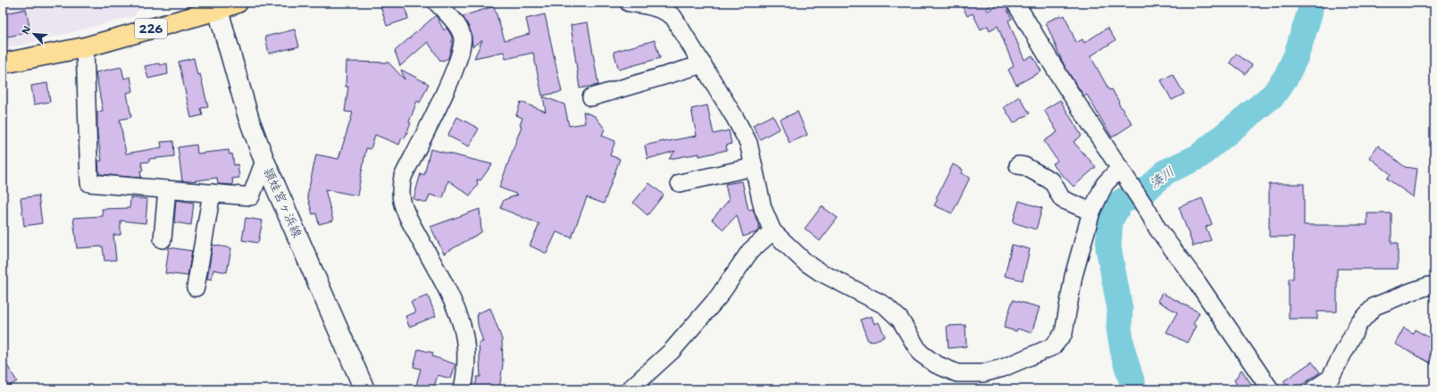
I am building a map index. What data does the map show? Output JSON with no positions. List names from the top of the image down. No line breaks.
{"streets":{"highway":["226"],"main road":["頴娃宮ヶ浜線"]},"crossings":[["226","頴娃宮ヶ浜線"]],"water":["湊川"],"north":"top left"}
